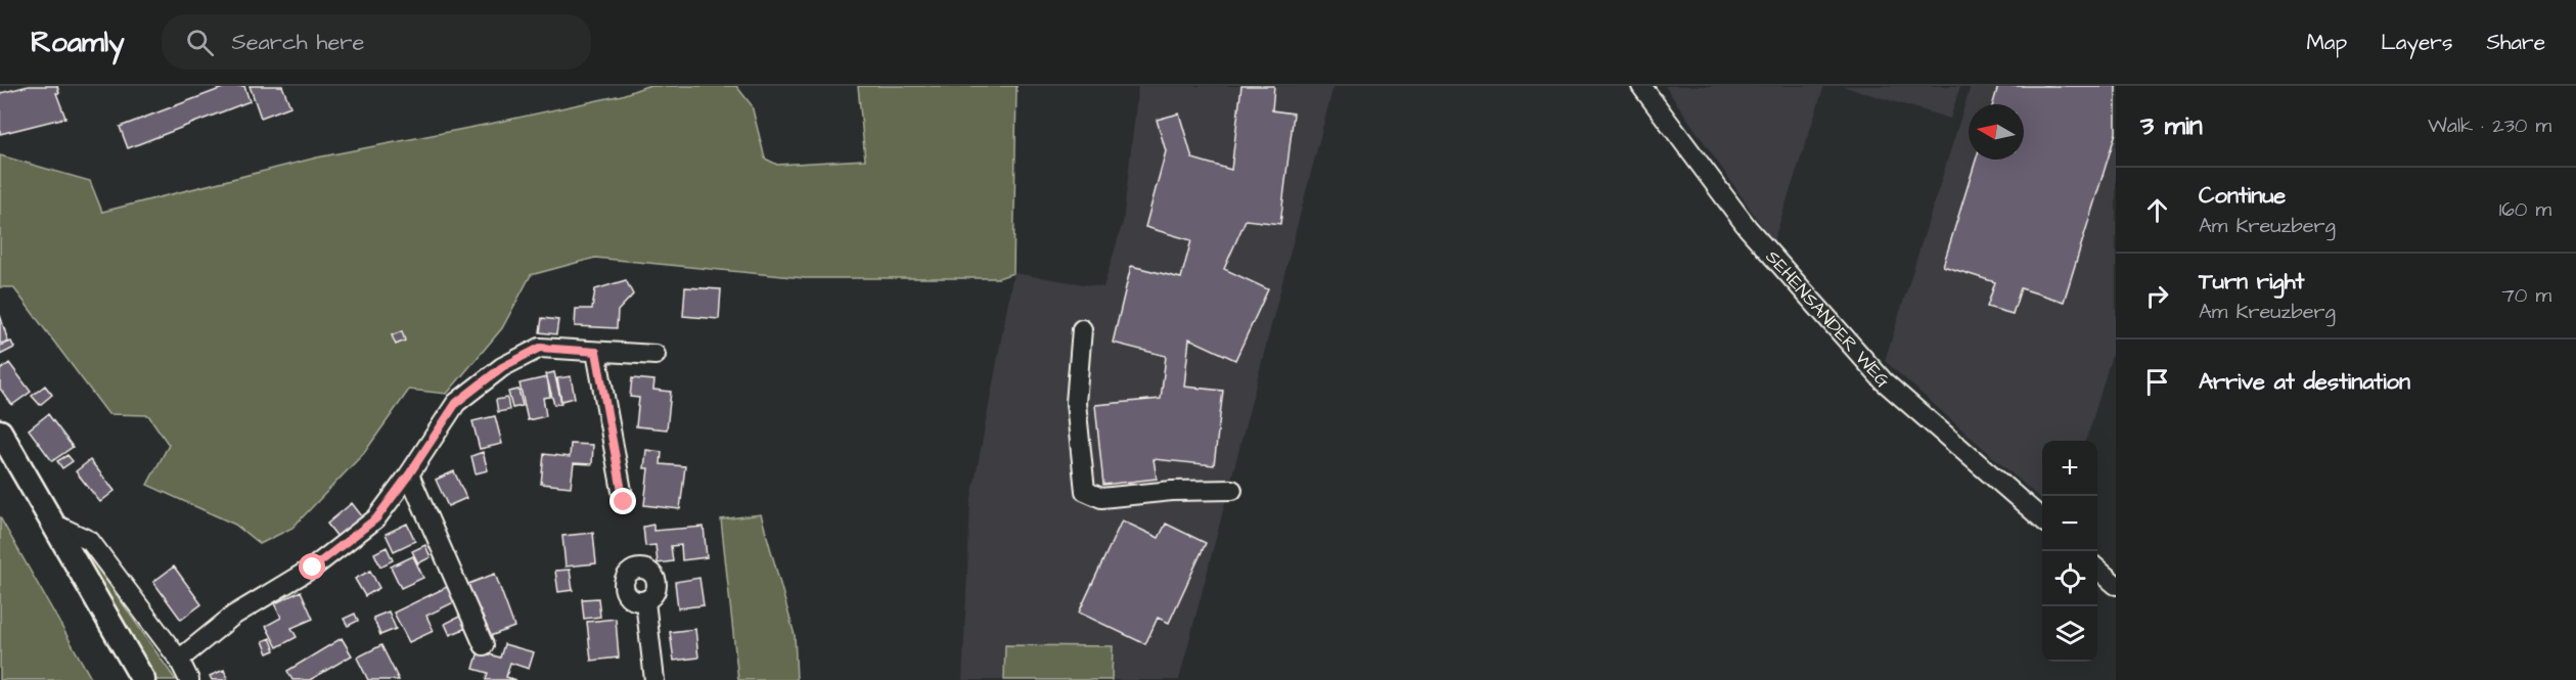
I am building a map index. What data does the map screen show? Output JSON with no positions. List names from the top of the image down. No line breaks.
{"streets":{"street":["SEHENSANDER WEG"]},"north":"left","page":{"header":"Roamly","search":"Search here","nav":["Map","Layers","Share"],"heading":["3 min","Walk · 230 m"],"list":[["Continue","Am Kreuzberg","160 m"],["Turn right","Am Kreuzberg","70 m"],"Arrive at destination"],"map_buttons":["+","−"]}}
